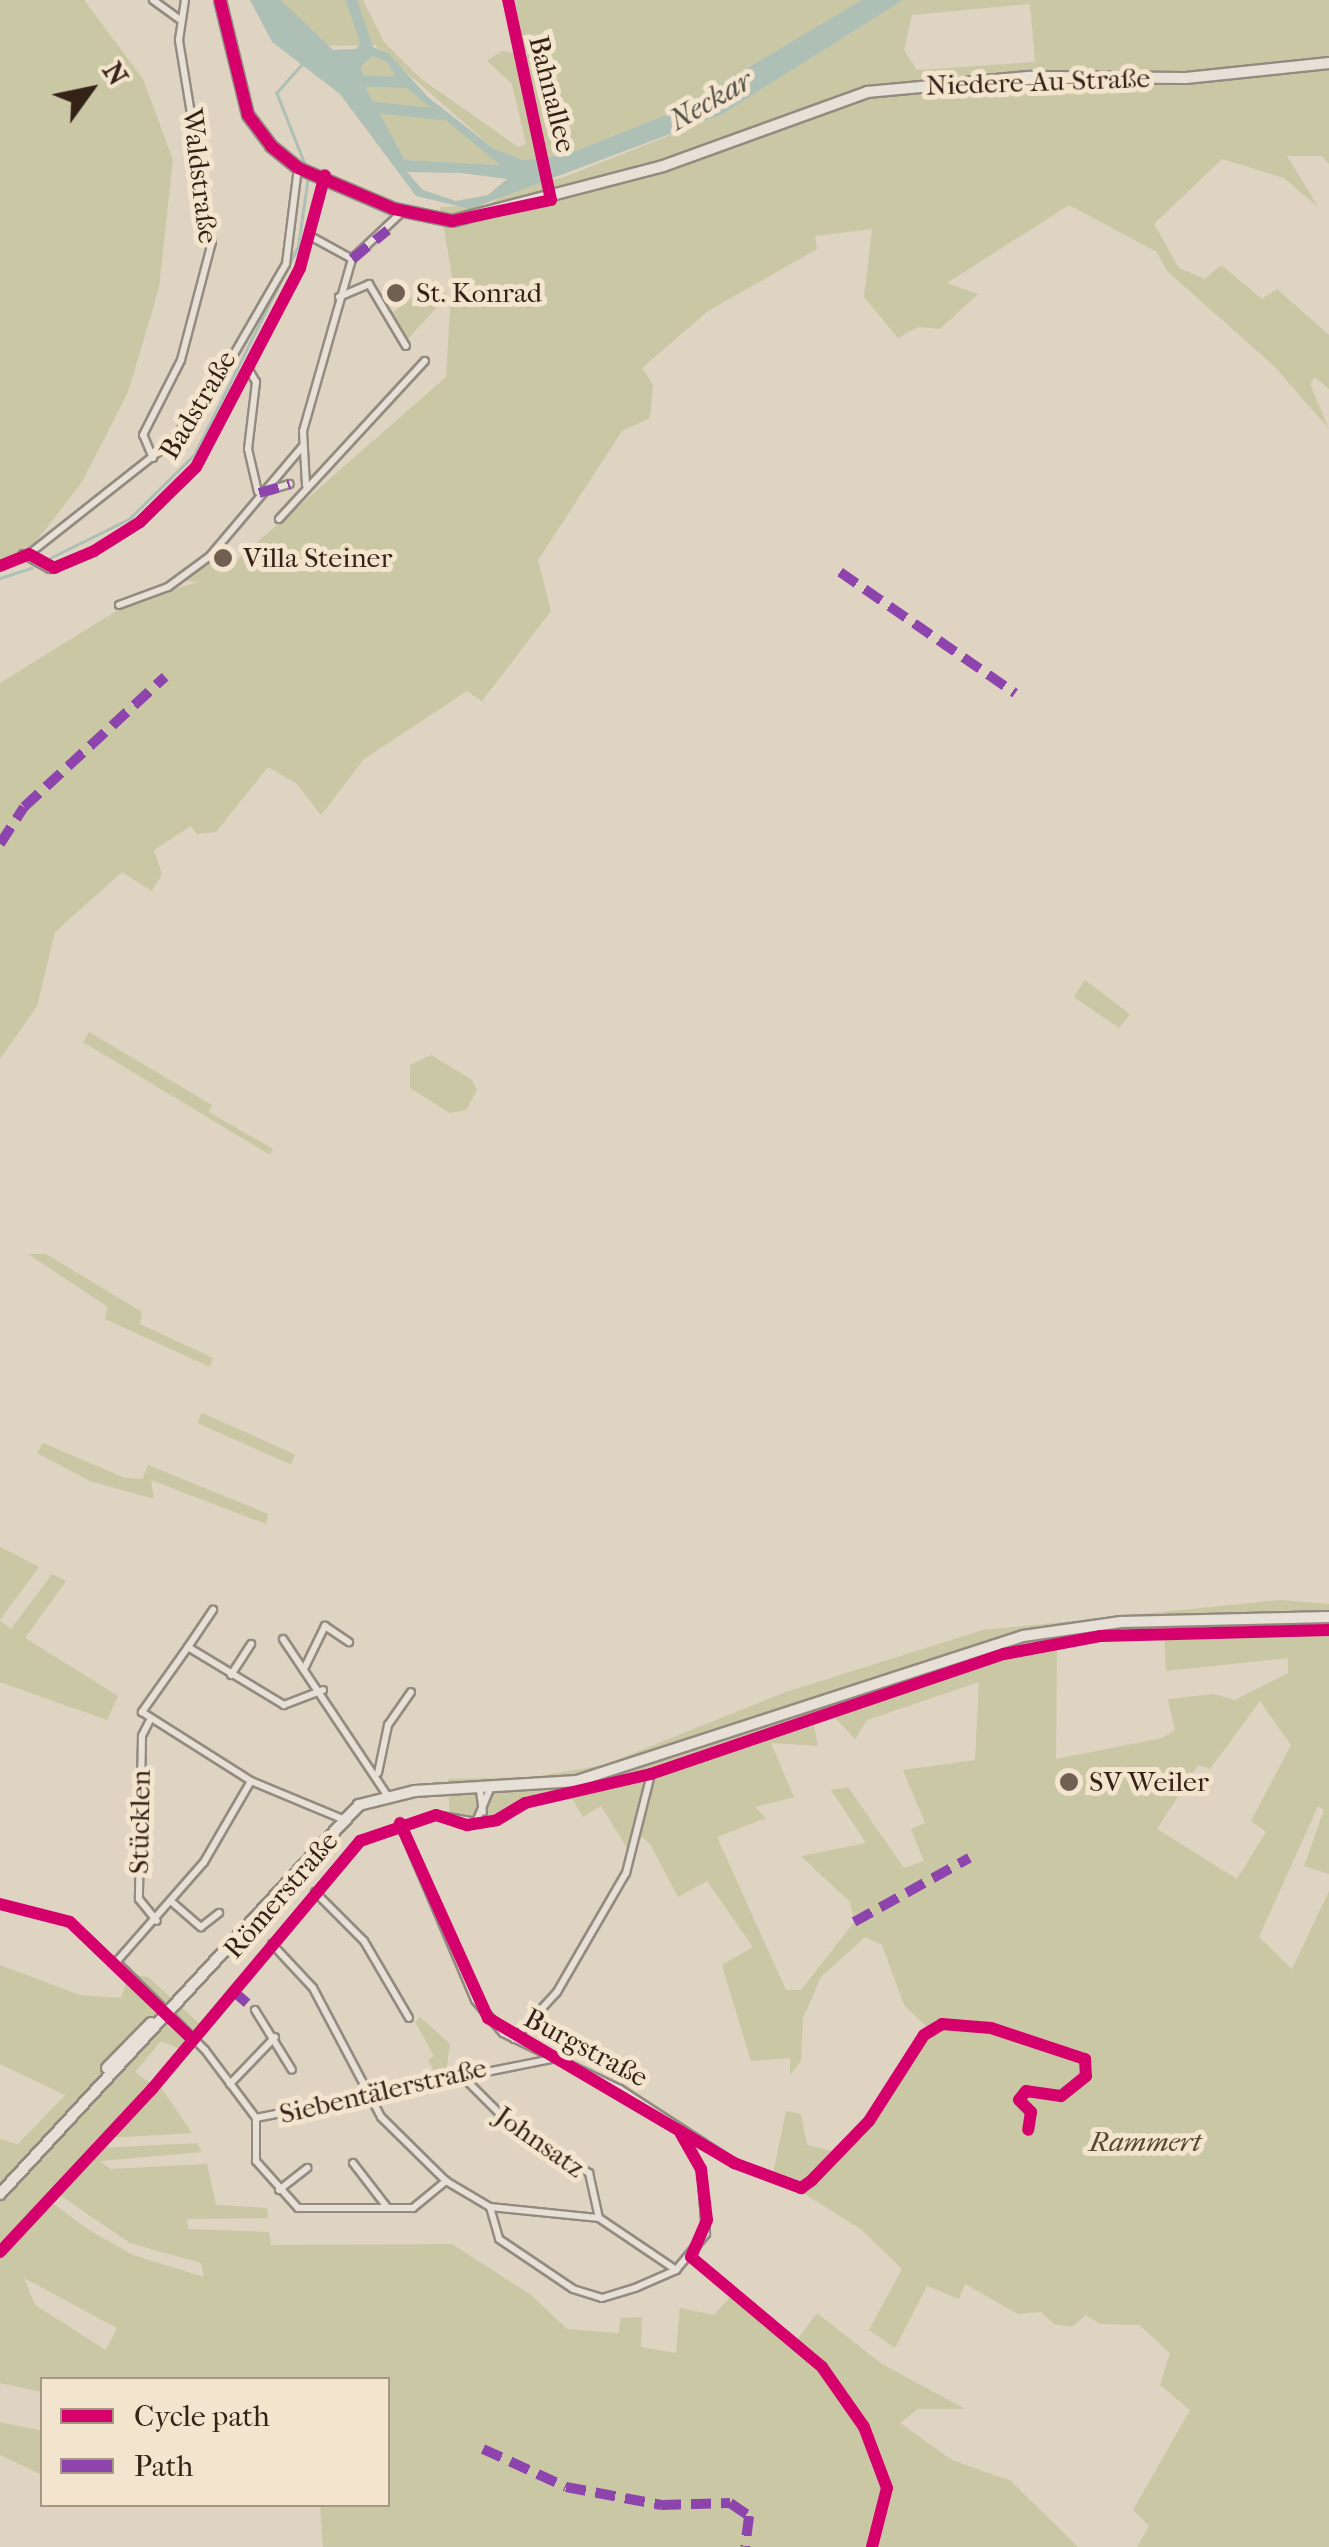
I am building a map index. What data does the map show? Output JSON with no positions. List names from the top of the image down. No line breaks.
{"streets":{"main road":["Niedere-Au-Straße"],"street":["Bahnallee","Waldstraße","Badstraße","Stücklen","Römerstraße","Burgstraße","Siebentälerstraße","Johnsatz"]},"crossings":[["Niedere-Au-Straße","Bahnallee"],["Niedere-Au-Straße","Badstraße"],["Waldstraße","Badstraße"],["Stücklen","Siebentälerstraße"],["Römerstraße","Burgstraße"],["Römerstraße","Siebentälerstraße"],["Burgstraße","Siebentälerstraße"],["Siebentälerstraße","Johnsatz"]],"water":["Neckar"],"parks":["Rammert"],"places":["St. Konrad","Villa Steiner","SV Weiler"],"legend":["Cycle path","Path"],"north":"top right"}
